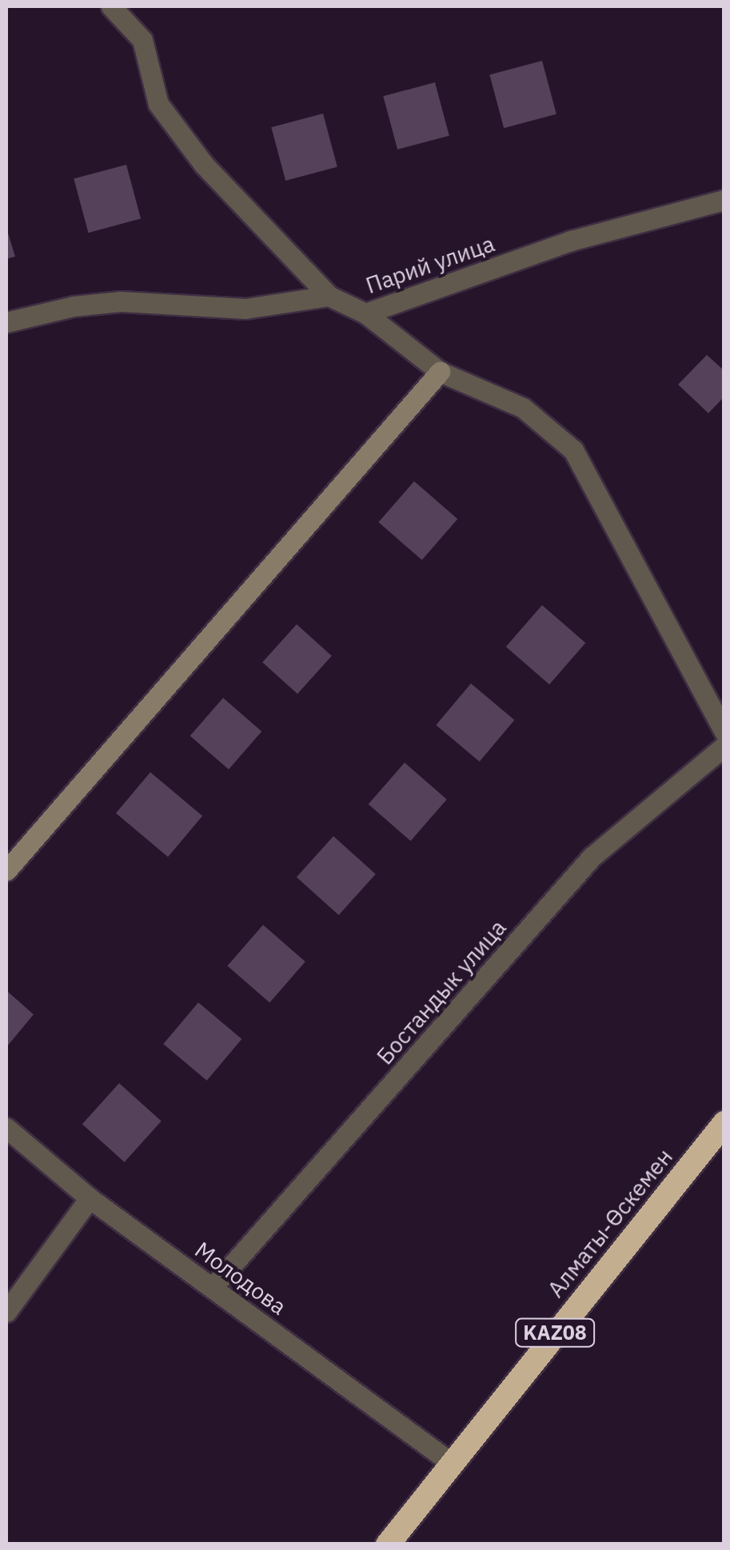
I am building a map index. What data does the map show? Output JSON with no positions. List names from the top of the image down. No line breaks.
{"streets":{"highway":["Алматы-Өскемен","KAZ08"],"street":["Парий улица","Бостандык улица","Молодова"]},"crossings":[["Бостандык улица","Молодова"],["Алматы-Өскемен","Молодова"]]}
